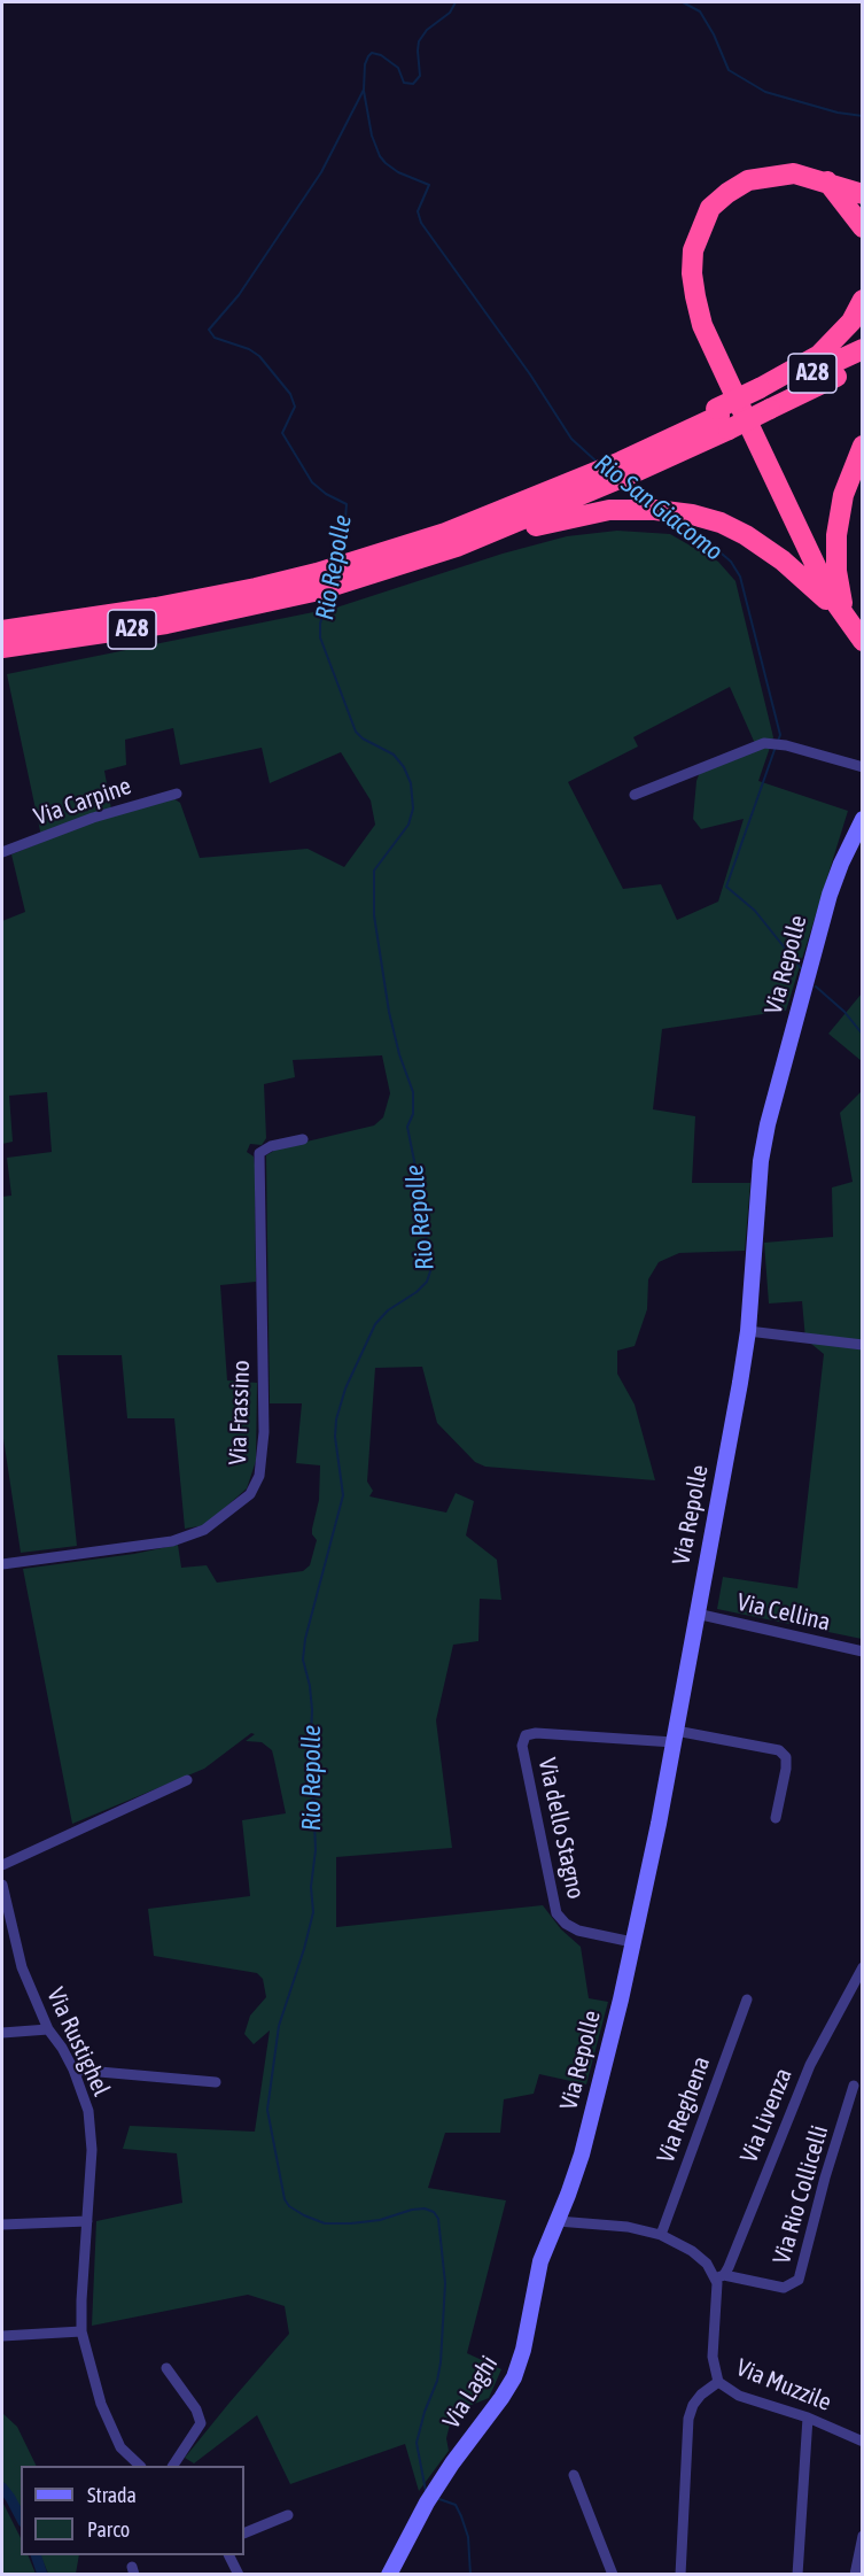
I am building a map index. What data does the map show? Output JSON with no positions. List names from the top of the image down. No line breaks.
{"streets":{"highway":["A28"],"street":["Via Carpine","Via Repolle","Via Frassino","Via Cellina","Via dello Stagno","Via Rustighel","Via Reghena","Via Livenza","Via Rio Collicelli","Via Muzzile","Via Laghi"]},"crossings":[["Via Repolle","Via Cellina"],["Via Repolle","Via dello Stagno"],["Via Repolle","Via Laghi"],["Via Livenza","Via Rio Collicelli"],["Via Livenza","Via Muzzile"],["Via Rio Collicelli","Via Muzzile"]],"water":["Rio San Giacomo","Rio Repolle"],"legend":["Strada","Parco"]}
